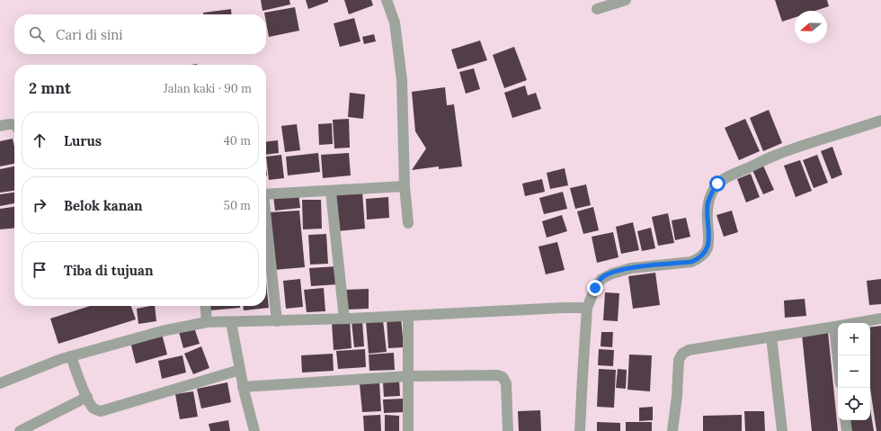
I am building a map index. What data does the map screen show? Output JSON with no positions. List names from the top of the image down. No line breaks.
{"north":"left","page":{"search":"Cari di sini","heading":["2 mnt","Jalan kaki · 90 m"],"list":[["Lurus","40 m"],["Belok kanan","50 m"],"Tiba di tujuan"],"map_buttons":["+","−"]}}
